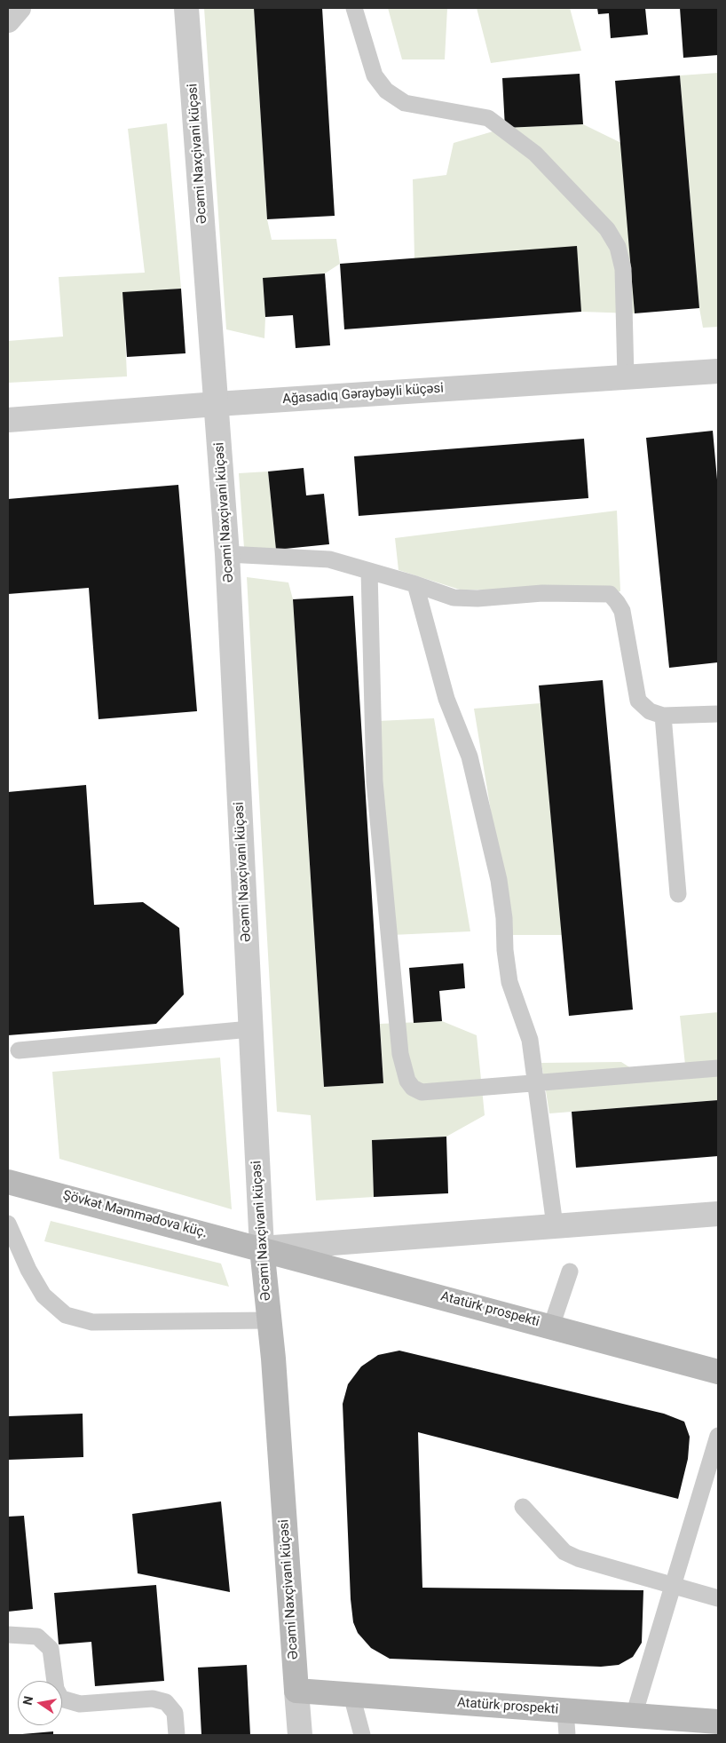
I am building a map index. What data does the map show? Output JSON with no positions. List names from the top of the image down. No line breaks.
{"streets":{"main road":["Əcəmi Naxçivani küçəsi","Şövkət Məmmədova küç.","Atatürk prospekti"],"street":["Ağasadıq Gəraybəyli küçəsi"]},"crossings":[["Əcəmi Naxçivani küçəsi","Ağasadıq Gəraybəyli küçəsi"],["Əcəmi Naxçivani küçəsi","Şövkət Məmmədova küç."],["Əcəmi Naxçivani küçəsi","Atatürk prospekti"],["Şövkət Məmmədova küç.","Atatürk prospekti"]],"north":"left"}
